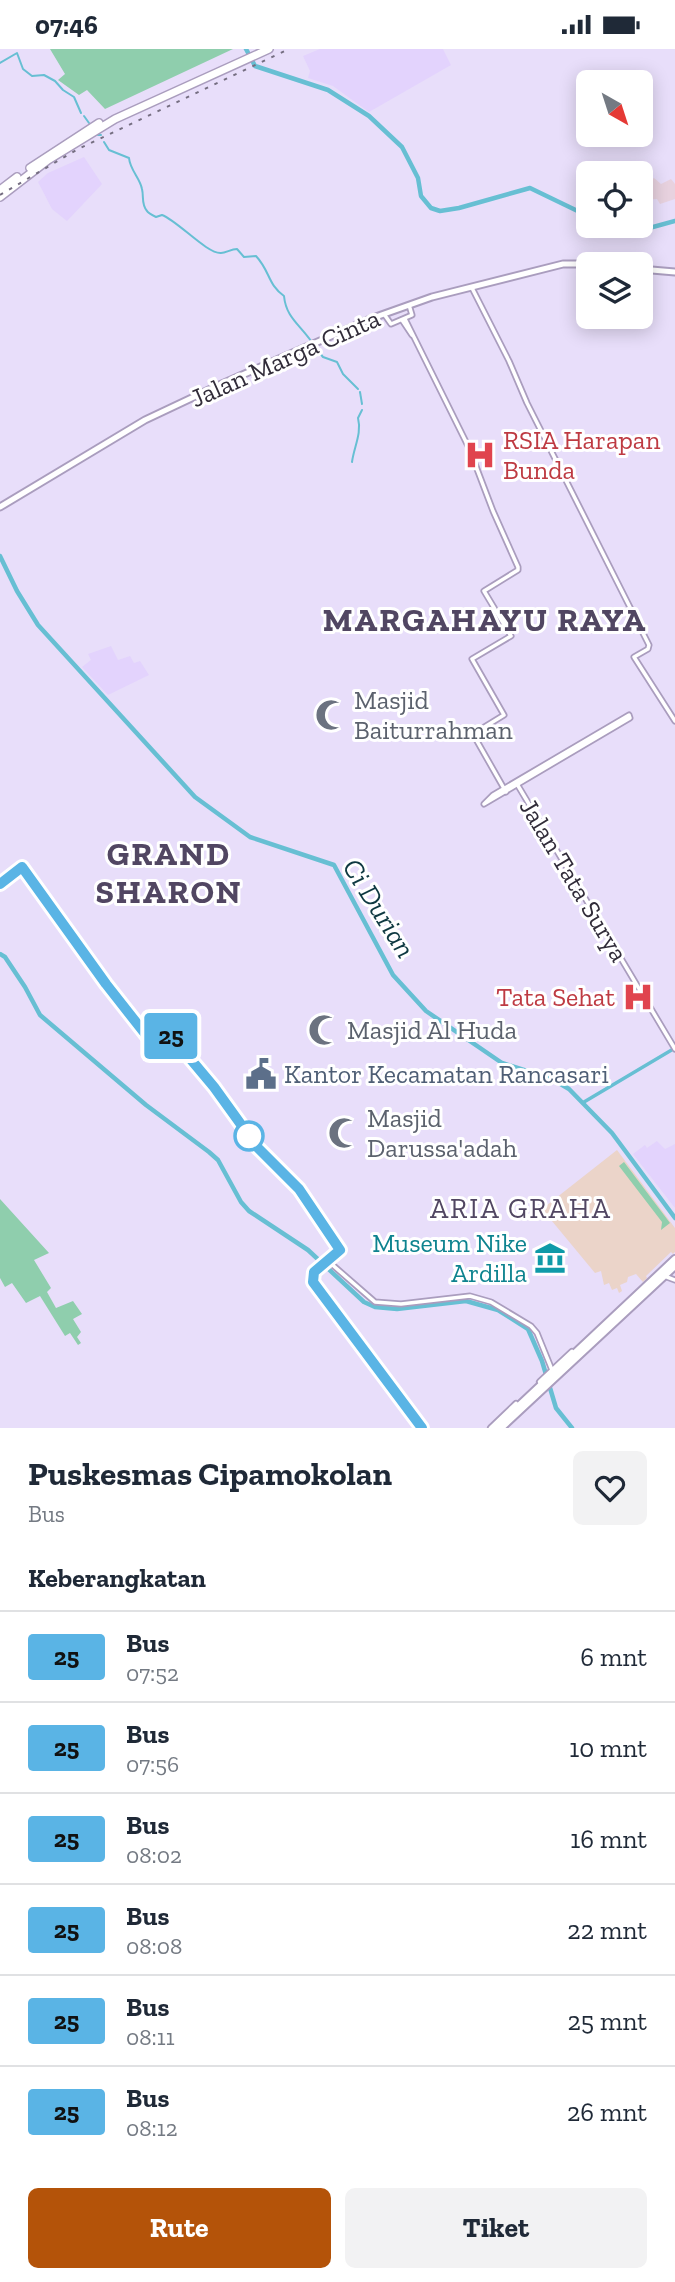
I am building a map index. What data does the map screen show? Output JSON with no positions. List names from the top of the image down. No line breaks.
{"streets":{"main road":["Jalan Marga Cinta"],"street":["Jalan Tata Surya"]},"districts":["MARGAHAYU RAYA","GRAND SHARON","ARIA GRAHA"],"water":["Ci Durian"],"places":{"hospital":["RSIA Harapan Bunda","Tata Sehat"],"mosque":["Masjid Baiturrahman","Masjid Al Huda","Masjid Darussa'adah"],"public building":["Kantor Kecamatan Rancasari"],"museum":["Museum Nike Ardilla"]},"lines":["bus line 25"],"north":"bottom right","page":{"status":"07:46","on_map":"25","heading":[["Puskesmas Cipamokolan","Bus"],"Keberangkatan"],"list":[{"mark":"25","name":"Bus","note":"07:52","value":"6 mnt"},{"mark":"25","name":"Bus","note":"07:56","value":"10 mnt"},{"mark":"25","name":"Bus","note":"08:02","value":"16 mnt"},{"mark":"25","name":"Bus","note":"08:08","value":"22 mnt"},{"mark":"25","name":"Bus","note":"08:11","value":"25 mnt"},{"mark":"25","name":"Bus","note":"08:12","value":"26 mnt"}],"buttons":["Rute","Tiket"]}}
